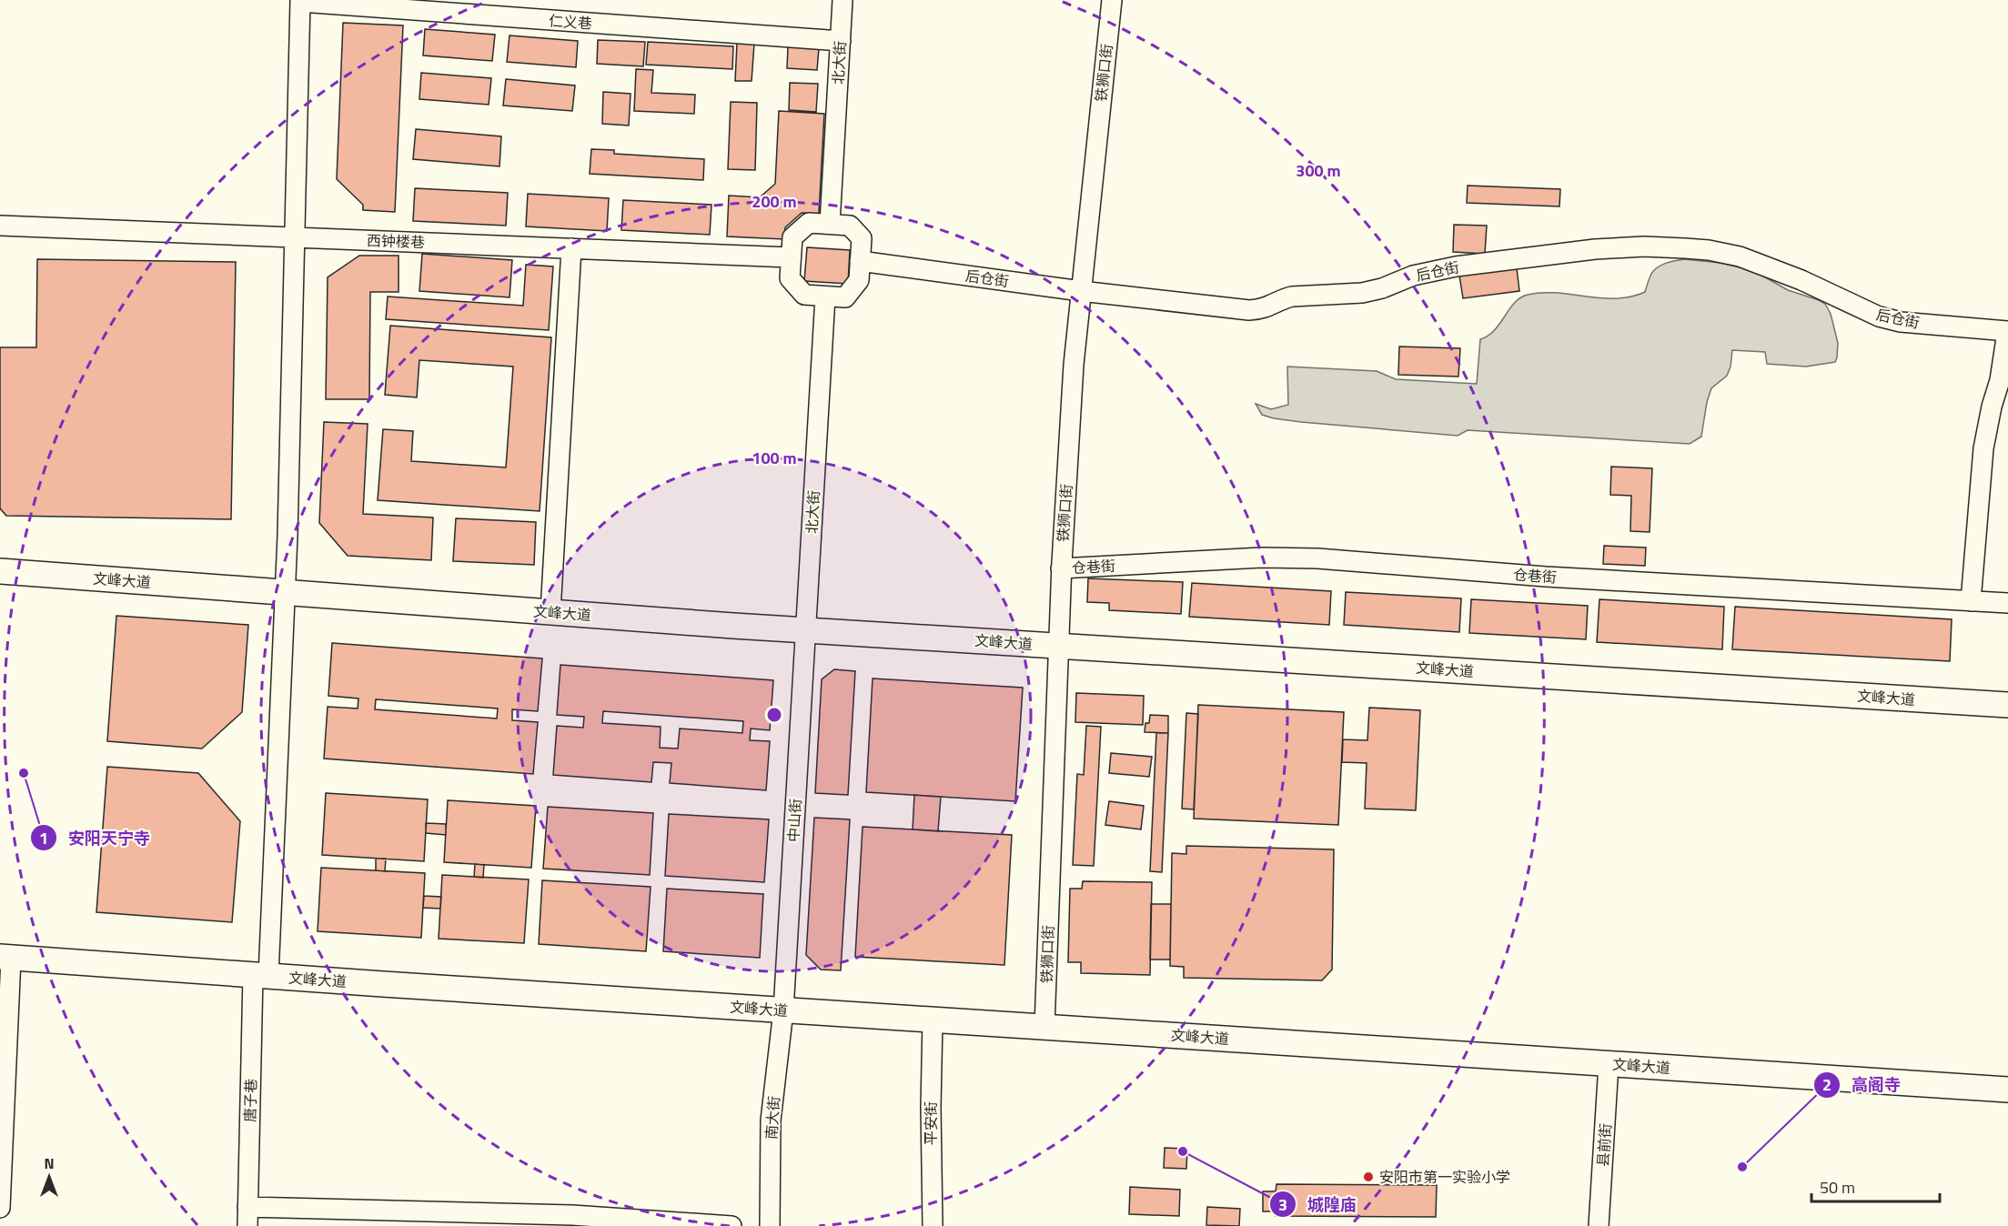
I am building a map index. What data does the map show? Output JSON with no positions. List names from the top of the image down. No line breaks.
{"streets":{"main road":["文峰大道"],"street":["仁义巷","北大街","铁狮口街","西钟楼巷","后仓街","仓巷街","中山街","唐子巷","南大街","平安街","县前街"]},"crossings":[["仁义巷","北大街"],["仁义巷","唐子巷"],["北大街","西钟楼巷"],["北大街","后仓街"],["北大街","文峰大道"],["北大街","中山街"],["铁狮口街","后仓街"],["铁狮口街","仓巷街"],["铁狮口街","文峰大道"],["西钟楼巷","后仓街"],["西钟楼巷","唐子巷"],["文峰大道","中山街"],["文峰大道","唐子巷"],["文峰大道","南大街"],["文峰大道","平安街"],["文峰大道","县前街"],["中山街","南大街"]],"places":["安阳天宁寺","城隍庙","高阁寺","安阳市第一实验小学"],"scale_bar":"50 m","north":"top","rings":["300 m","200 m","100 m"]}
